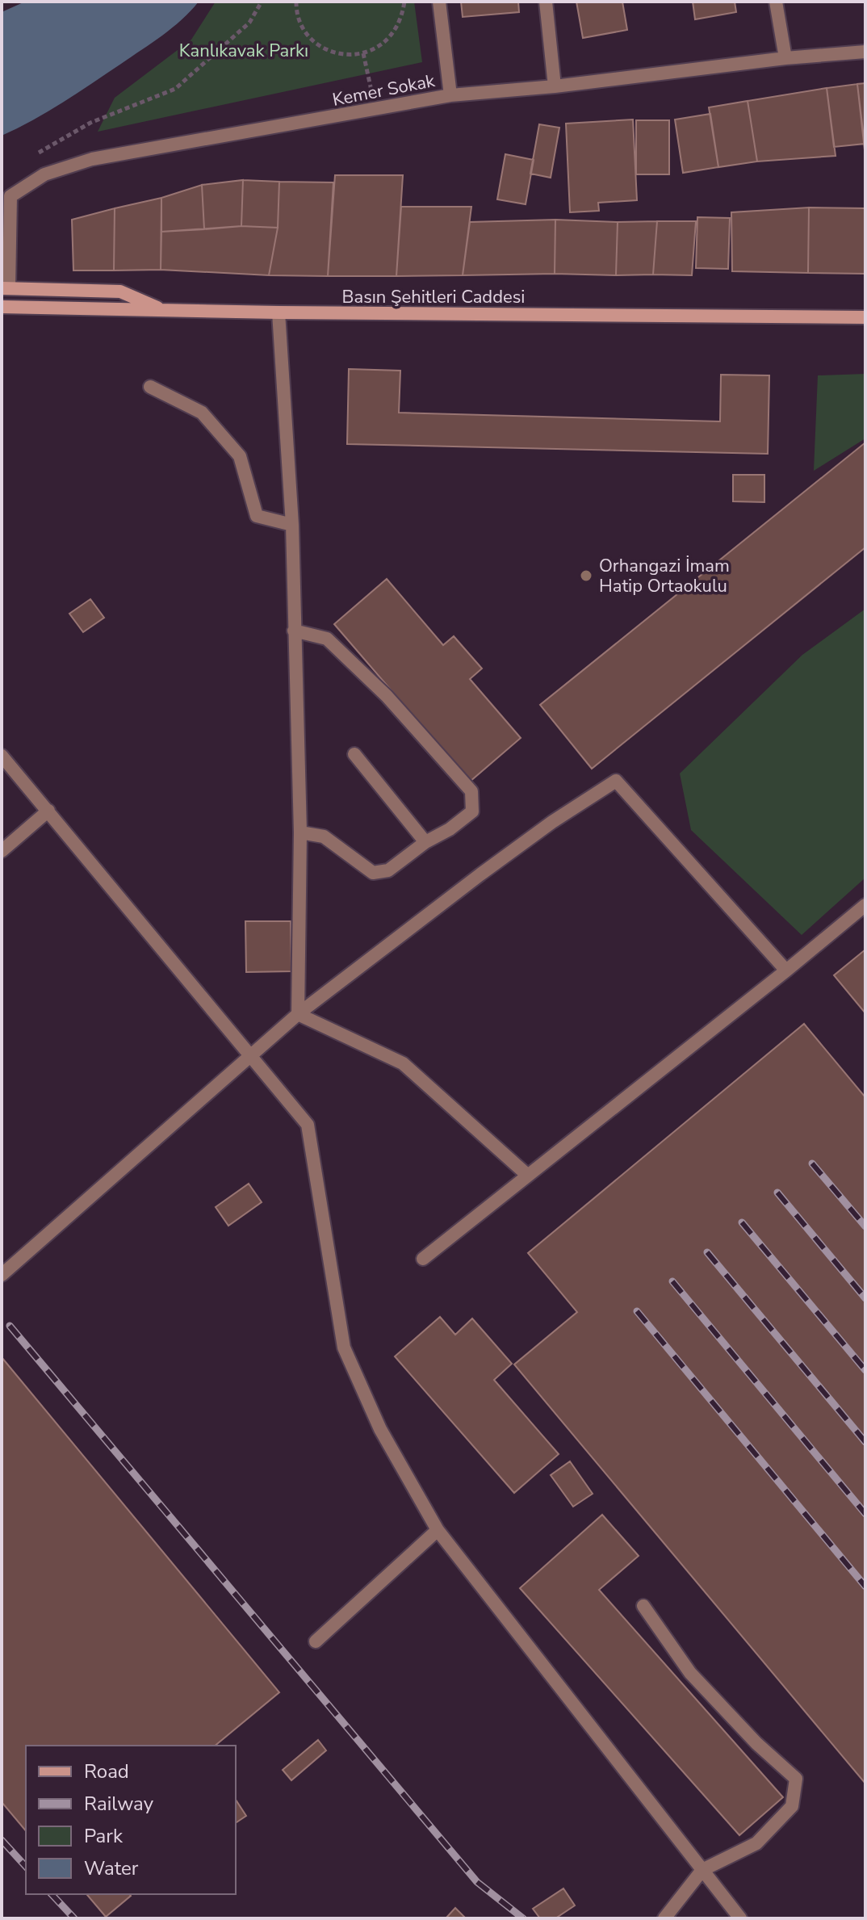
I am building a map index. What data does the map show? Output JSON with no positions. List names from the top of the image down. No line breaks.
{"streets":{"main road":["Basın Şehitleri Caddesi"],"street":["Kemer Sokak"]},"parks":["Kanlıkavak Parkı"],"places":["Orhangazi İmam Hatip Ortaokulu"],"legend":["Road","Railway","Park","Water"]}
